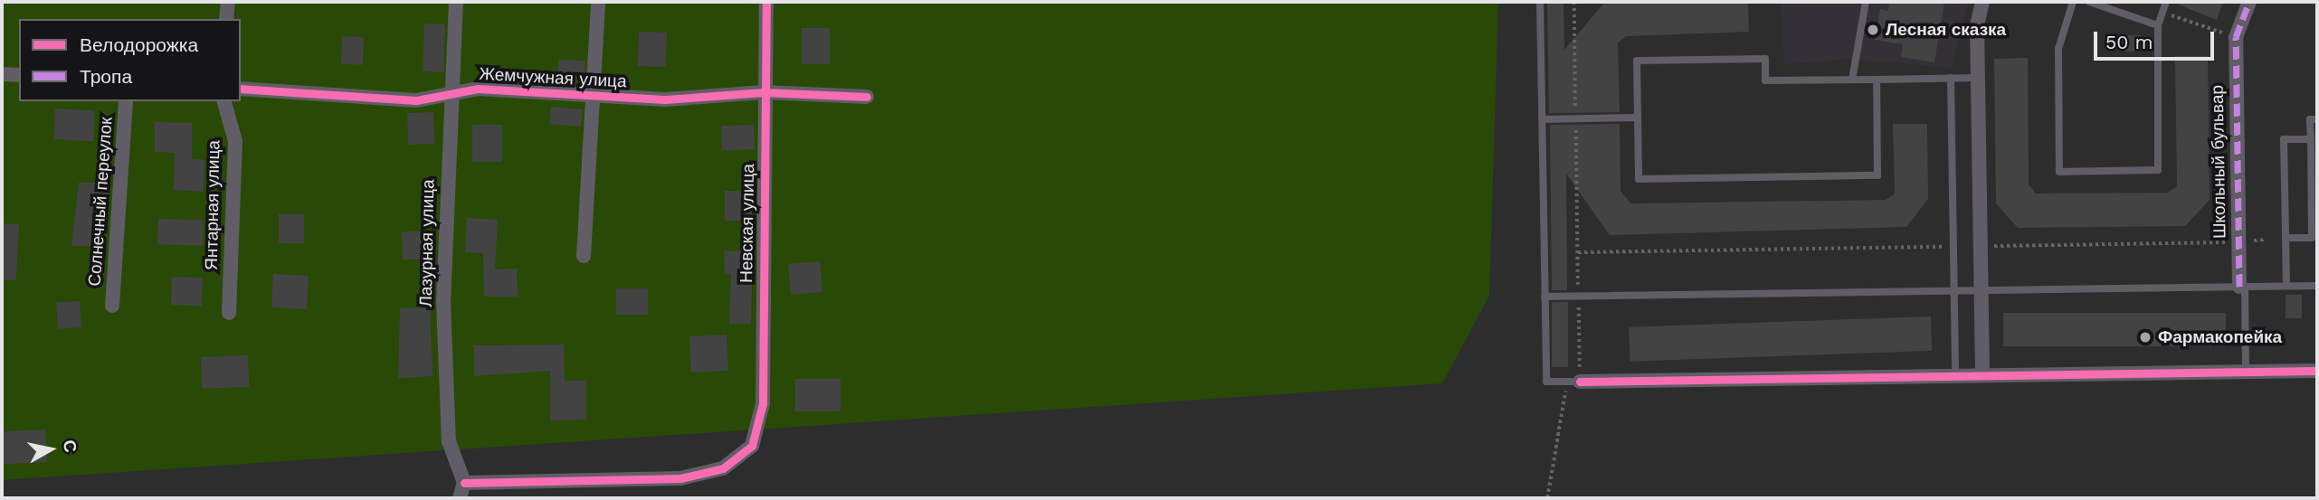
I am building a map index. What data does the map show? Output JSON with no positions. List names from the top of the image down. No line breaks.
{"streets":{"street":["Жемчужная улица","Школьный бульвар","Солнечный переулок","Янтарная улица","Невская улица","Лазурная улица"]},"crossings":[["Жемчужная улица","Невская улица"],["Жемчужная улица","Лазурная улица"],["Невская улица","Лазурная улица"]],"places":["Лесная сказка","Фармакопейка"],"legend":["Велодорожка","Тропа"],"scale_bar":"50 m","north":"right"}
